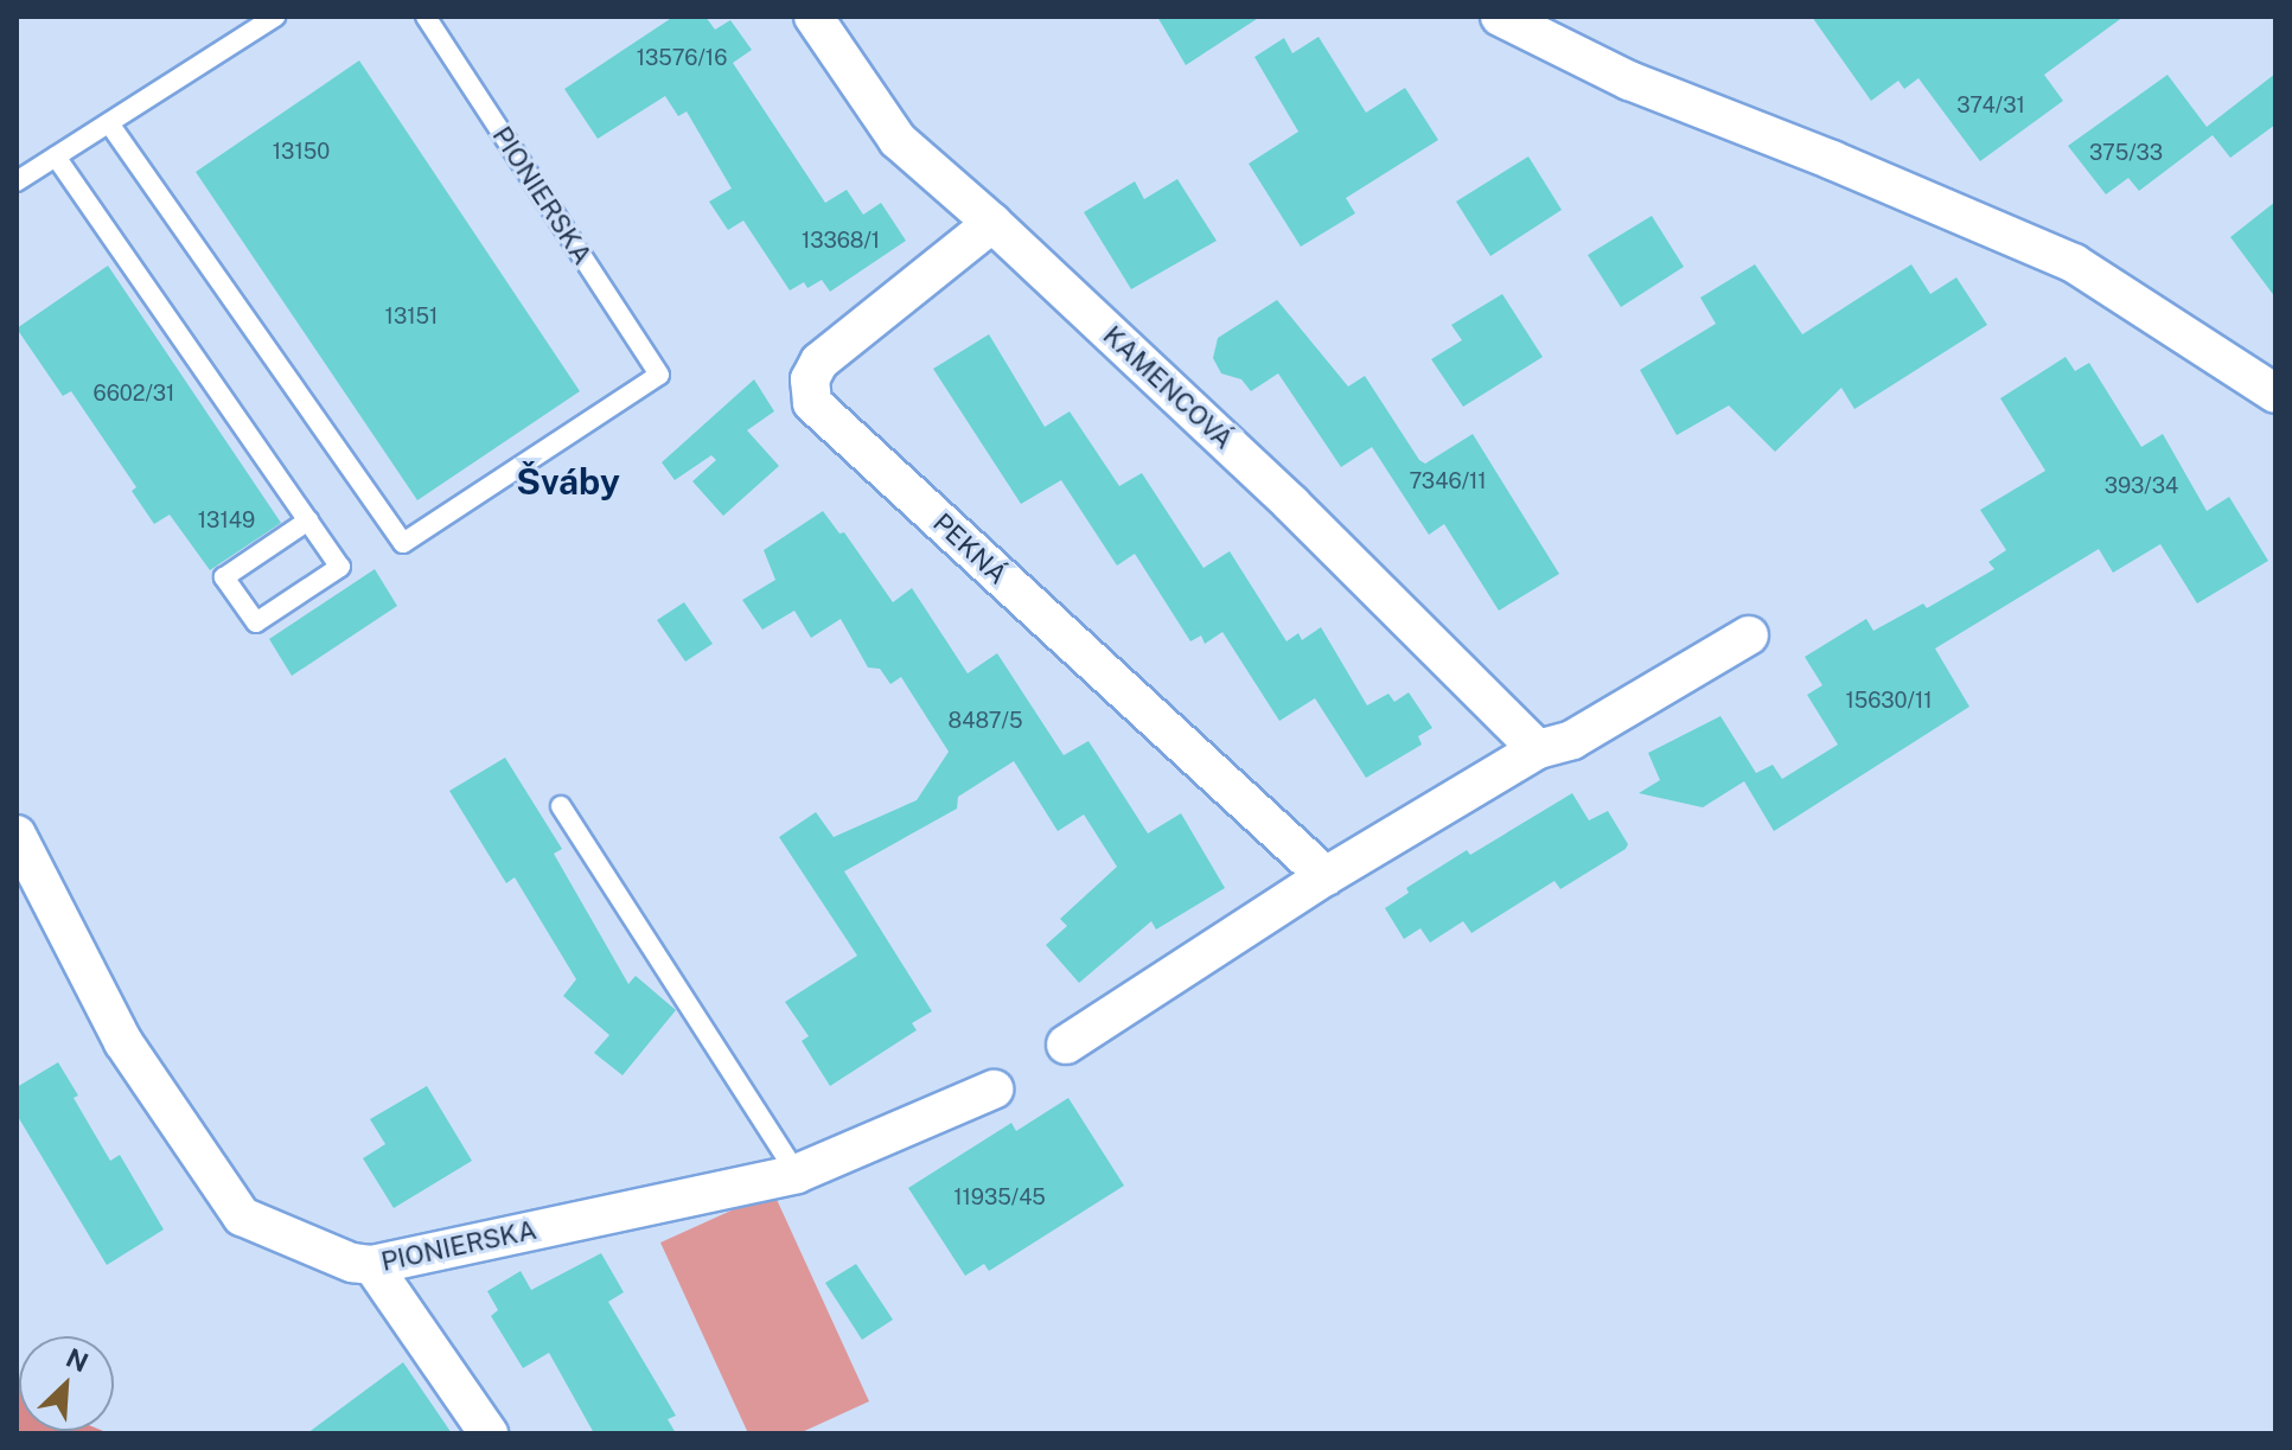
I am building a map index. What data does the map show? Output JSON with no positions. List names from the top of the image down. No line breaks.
{"streets":{"street":["PIONIERSKA","KAMENCOVÁ","PEKNÁ"]},"crossings":[["KAMENCOVÁ","PEKNÁ"]],"districts":["Šváby"],"house_numbers":["13576/16","374/31","13150","375/33","13368/1","13151","6602/31","7346/11","393/34","13149","15630/11","8487/5","11935/45"],"north":"top right"}
